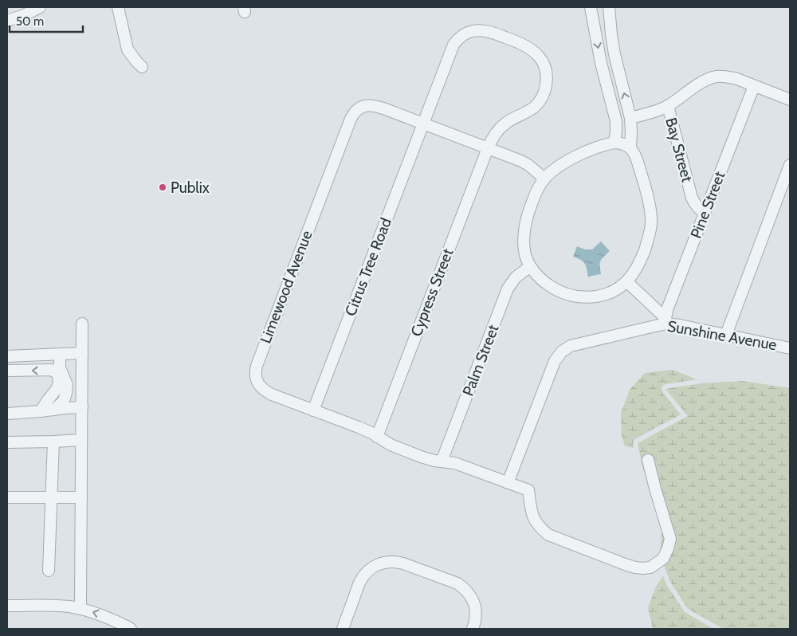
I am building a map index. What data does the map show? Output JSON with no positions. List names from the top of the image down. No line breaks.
{"streets":{"street":["Bay Street","Pine Street","Citrus Tree Road","Limewood Avenue","Cypress Street","Sunshine Avenue","Palm Street"]},"crossings":[["Bay Street","Pine Street"],["Pine Street","Sunshine Avenue"],["Citrus Tree Road","Limewood Avenue"],["Citrus Tree Road","Cypress Street"],["Limewood Avenue","Cypress Street"],["Limewood Avenue","Sunshine Avenue"],["Limewood Avenue","Palm Street"]],"places":["Publix"],"scale_bar":"50 m"}
